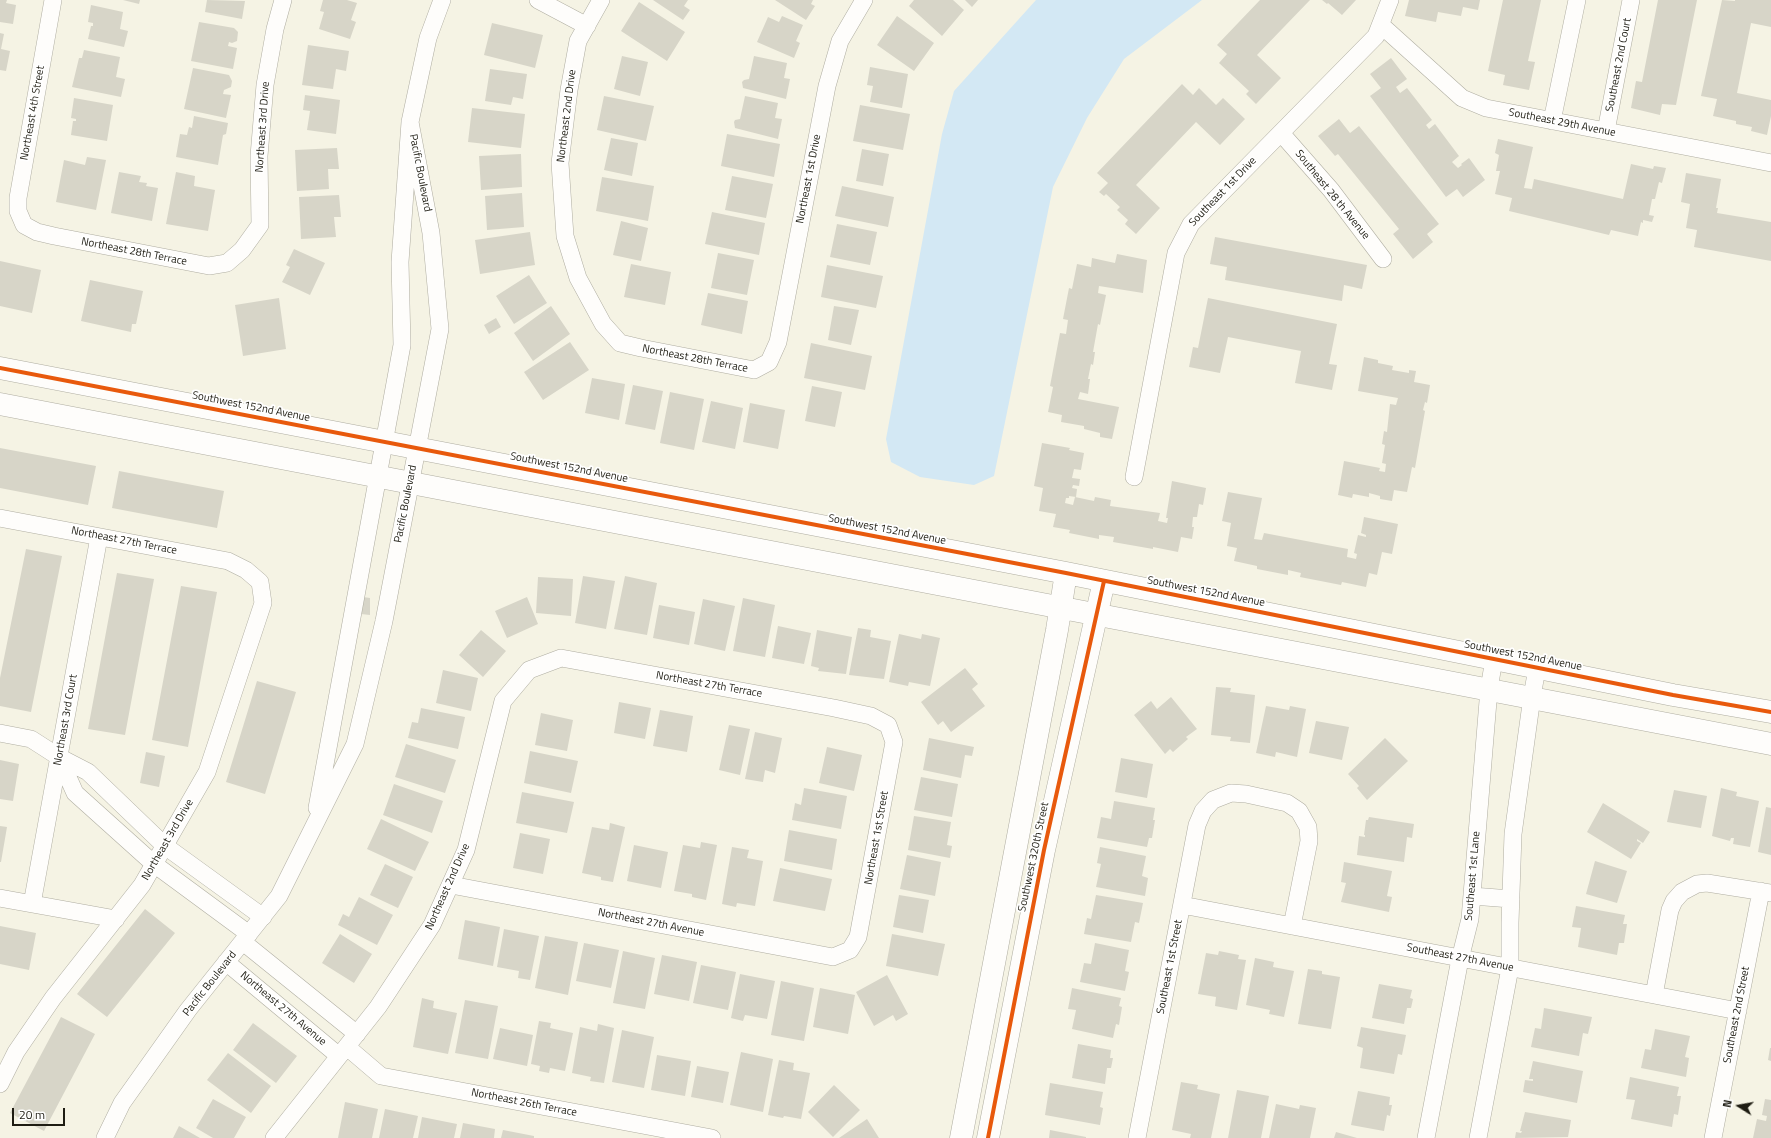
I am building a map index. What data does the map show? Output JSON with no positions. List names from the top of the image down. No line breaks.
{"streets":{"street":["Southeast 2nd Court","Northeast 4th Street","Northeast 2nd Drive","Southeast 29th Avenue","Northeast 3rd Drive","Pacific Boulevard","Northeast 1st Drive","Southeast 1st Drive","Southeast 28 th Avenue","Northeast 28th Terrace","Southwest 152nd Avenue","Northeast 27th Terrace","Northeast 3rd Court","Northeast 1st Street","Southwest 320th Street","Southeast 1st Lane","Northeast 27th Avenue","Southeast 27th Avenue","Southeast 1st Street","Southeast 2nd Street","Northeast 26th Terrace"]},"crossings":[["Southeast 2nd Court","Southeast 29th Avenue"],["Northeast 4th Street","Northeast 28th Terrace"],["Northeast 2nd Drive","Northeast 28th Terrace"],["Northeast 2nd Drive","Northeast 27th Terrace"],["Northeast 2nd Drive","Northeast 27th Avenue"],["Northeast 2nd Drive","Northeast 26th Terrace"],["Southeast 29th Avenue","Southeast 1st Drive"],["Northeast 3rd Drive","Northeast 28th Terrace"],["Northeast 3rd Drive","Northeast 27th Terrace"],["Pacific Boulevard","Southwest 152nd Avenue"],["Pacific Boulevard","Northeast 27th Avenue"],["Northeast 1st Drive","Northeast 28th Terrace"],["Southeast 1st Drive","Southeast 28 th Avenue"],["Southwest 152nd Avenue","Southwest 320th Street"],["Southwest 152nd Avenue","Southeast 1st Lane"],["Northeast 27th Terrace","Northeast 3rd Court"],["Northeast 27th Terrace","Northeast 1st Street"],["Northeast 1st Street","Northeast 27th Avenue"],["Southeast 1st Lane","Southeast 27th Avenue"],["Northeast 27th Avenue","Northeast 26th Terrace"],["Southeast 27th Avenue","Southeast 1st Street"],["Southeast 27th Avenue","Southeast 2nd Street"]],"scale_bar":"20 m","north":"left"}
